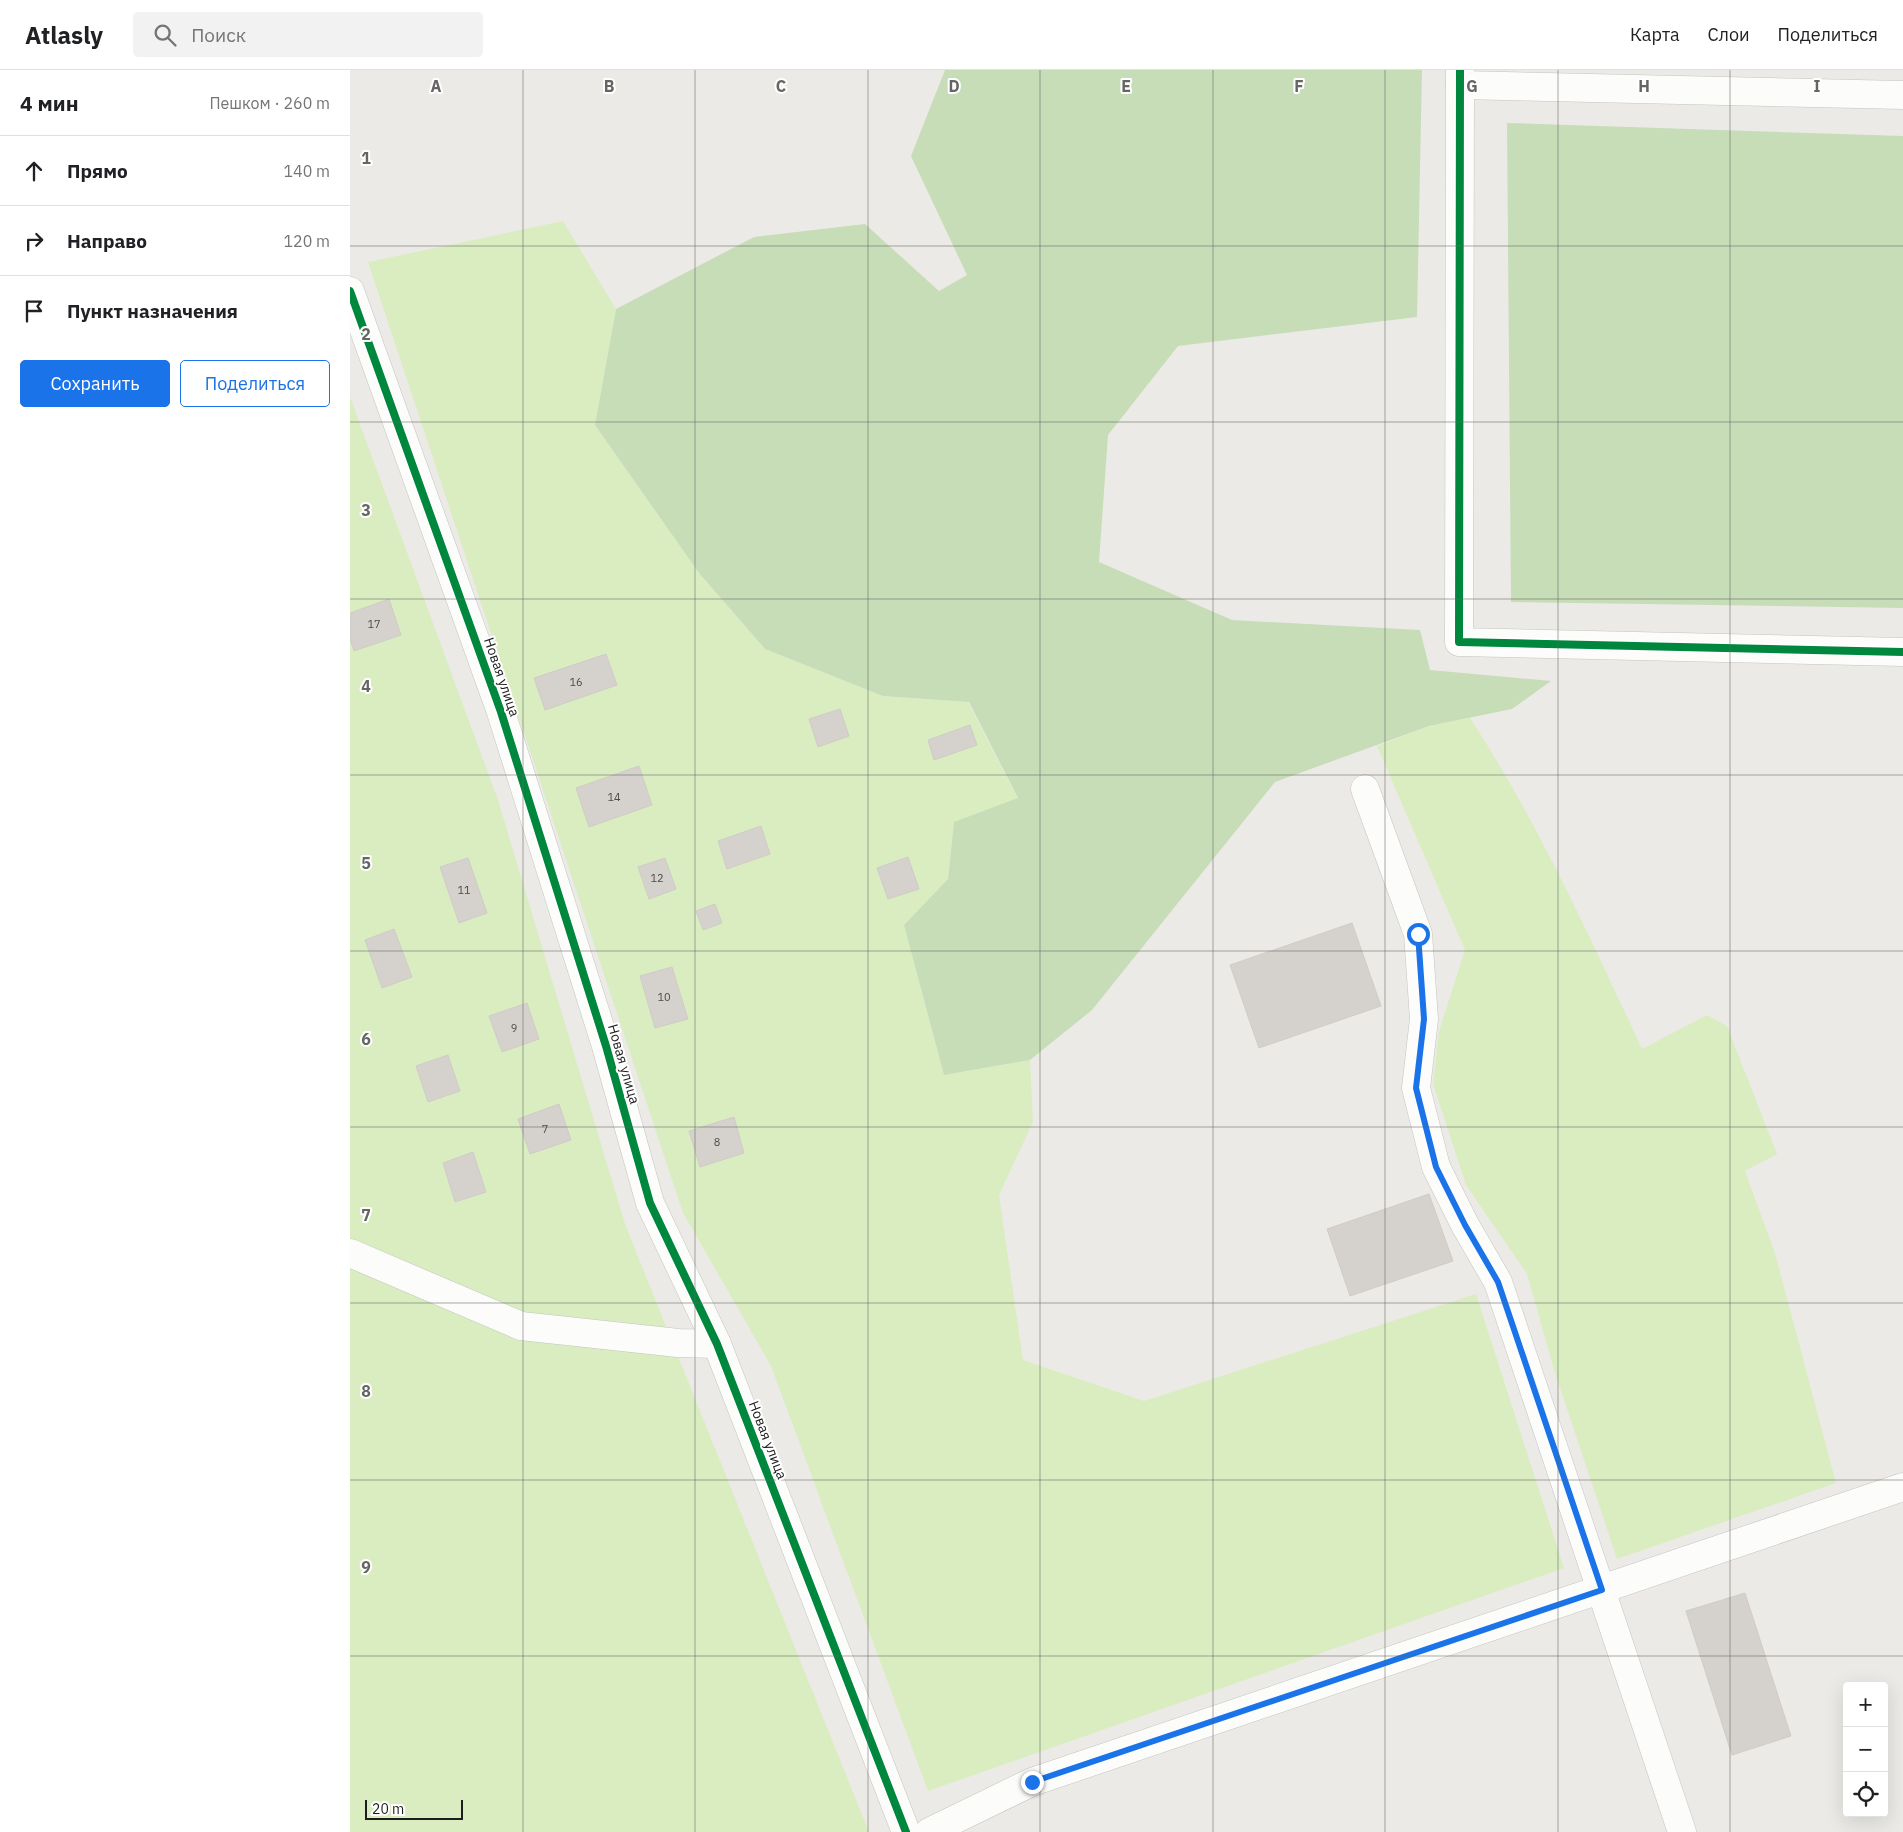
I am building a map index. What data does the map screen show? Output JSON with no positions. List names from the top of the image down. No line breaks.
{"streets":{"street":["Новая улица"]},"house_numbers":["17","16","14","12","11","10","9","7","8"],"scale_bar":"20 m","page":{"header":"Atlasly","search":"Поиск","nav":["Карта","Слои","Поделиться"],"heading":["4 мин","Пешком · 260 m"],"list":[["Прямо","140 m"],["Направо","120 m"],"Пункт назначения"],"buttons":["Сохранить","Поделиться"],"map_buttons":["+","−"],"scale":"20 m"},"grid":{"columns":["A","B","C","D","E","F","G","H","I"],"rows":["1","2","3","4","5","6","7","8","9"]}}
